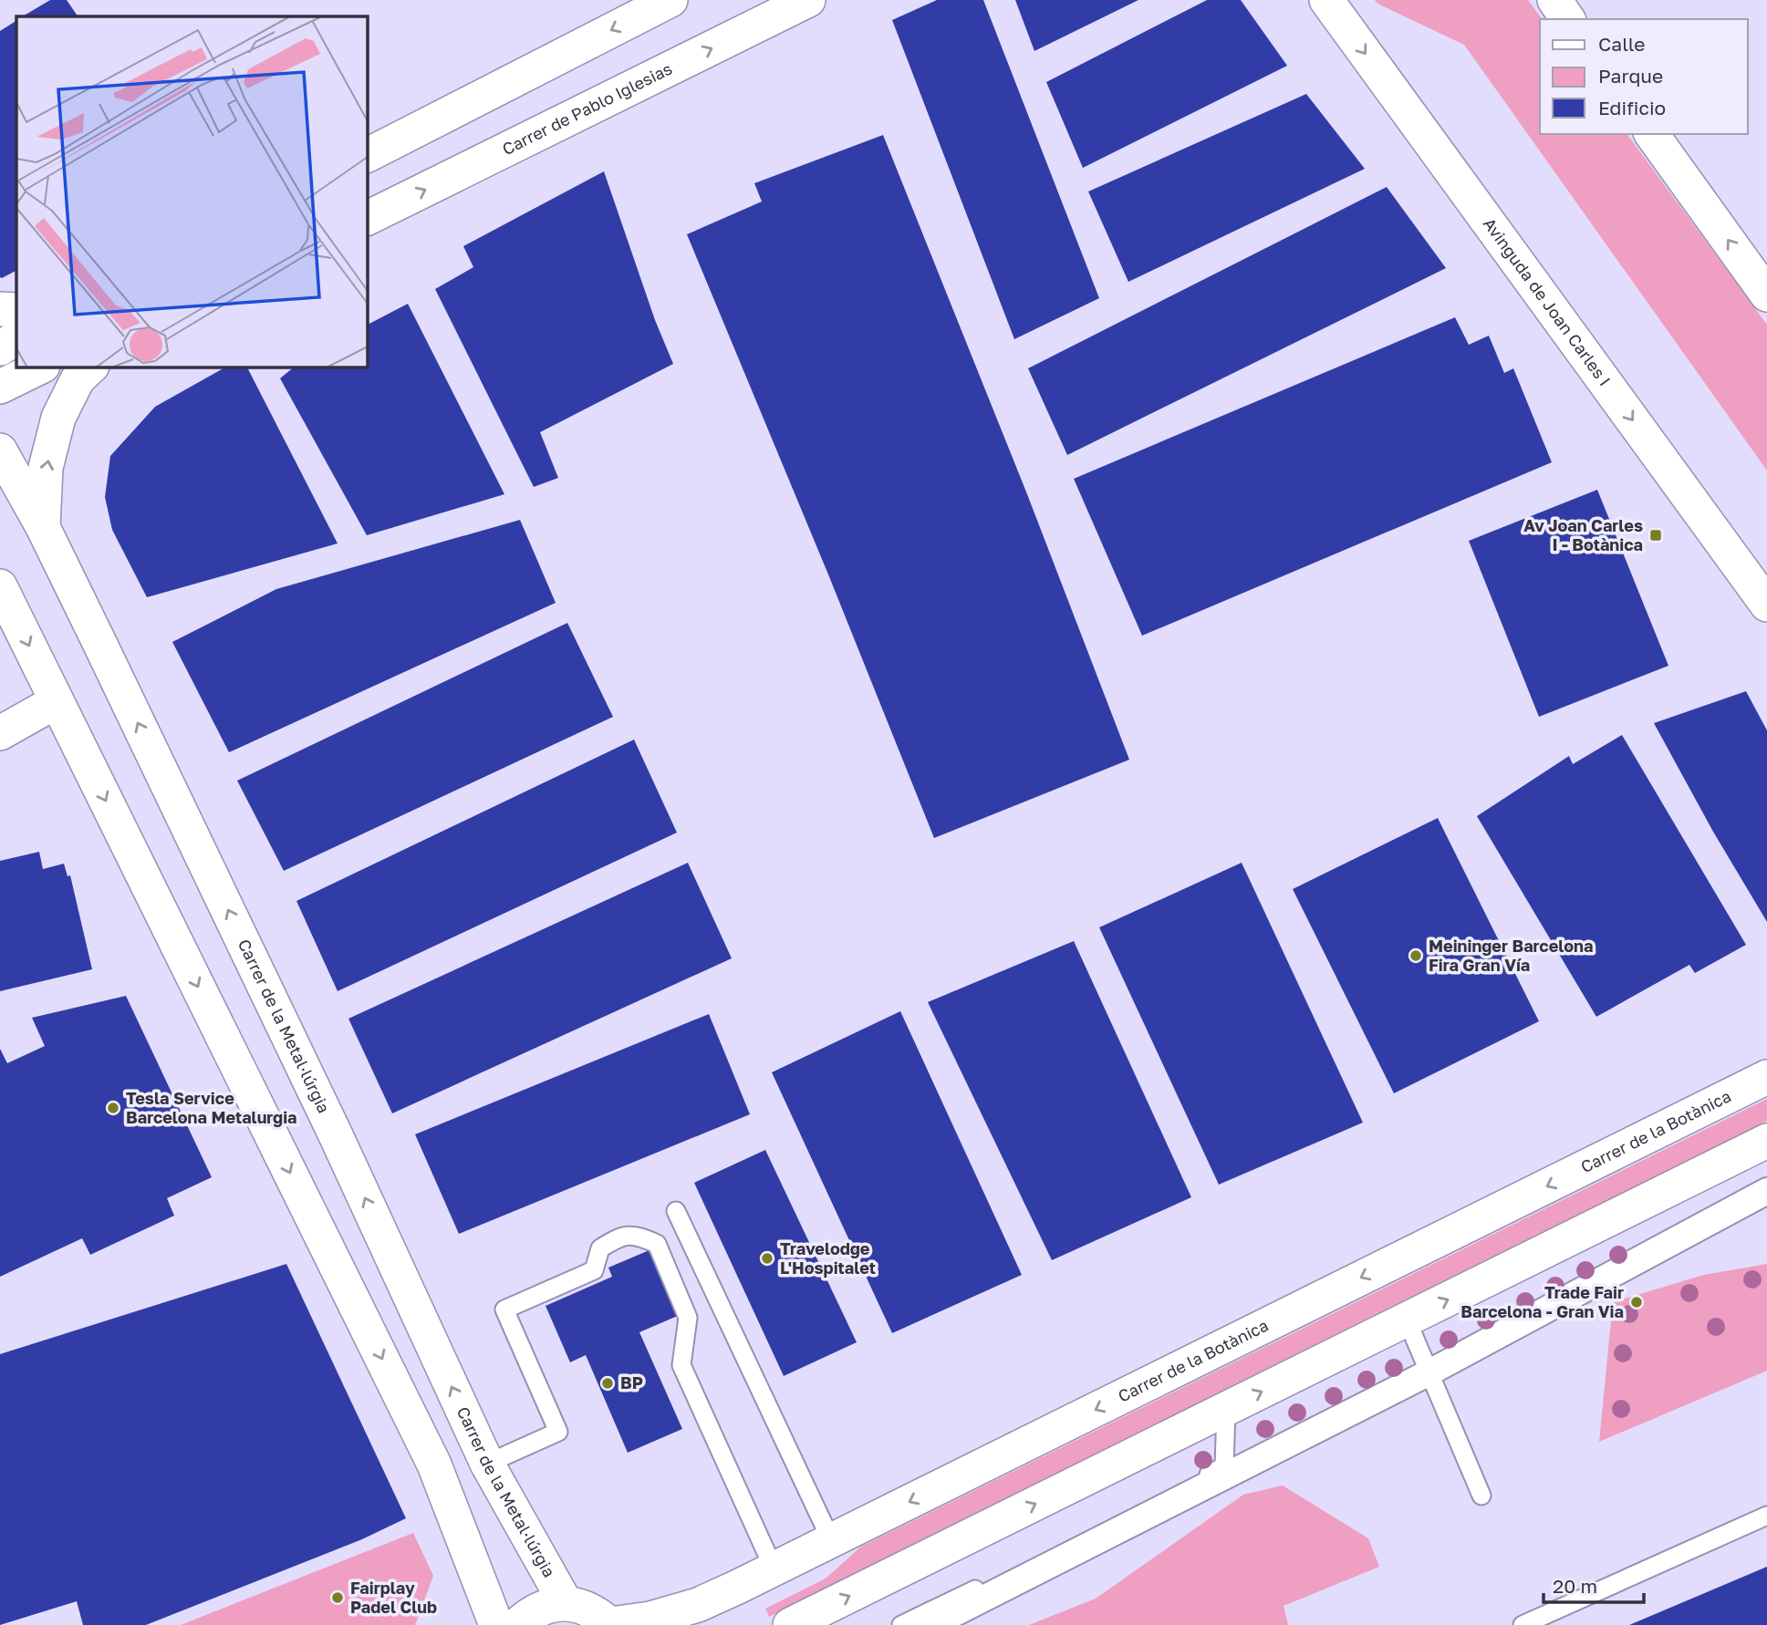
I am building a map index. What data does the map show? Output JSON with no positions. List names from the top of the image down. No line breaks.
{"streets":{"street":["Carrer de Pablo Iglesias","Avinguda de Joan Carles I","Carrer de la Metal·lúrgia","Carrer de la Botànica"]},"one_way":["Avinguda de Joan Carles I"],"places":{"transit":["Av Joan Carles I - Botànica"],"other":["Meininger Barcelona Fira Gran Vía","Tesla Service Barcelona Metalurgia","Travelodge L'Hospitalet","Trade Fair Barcelona - Gran Via","BP","Fairplay Padel Club"]},"legend":["Calle","Parque","Edificio"],"scale_bar":"20 m"}
